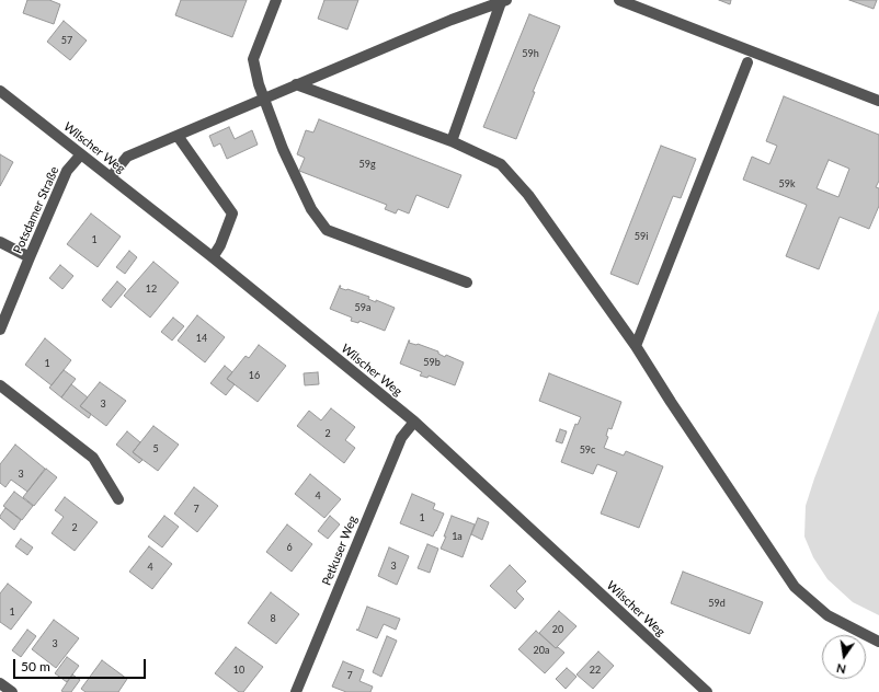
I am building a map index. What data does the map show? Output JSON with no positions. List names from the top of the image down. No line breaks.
{"streets":{"street":["Wilscher Weg","Potsdamer Straße","Petkuser Weg"]},"crossings":[["Wilscher Weg","Potsdamer Straße"],["Wilscher Weg","Petkuser Weg"]],"house_numbers":["57","59h","59g","59k","59i","1","12","59a","14","59b","1","16","3","2","5","59c","3","4","7","1","2","1a","6","3","4","59d","1","8","20","3","20a","10","22","7"],"scale_bar":"50 m","north":"bottom"}
